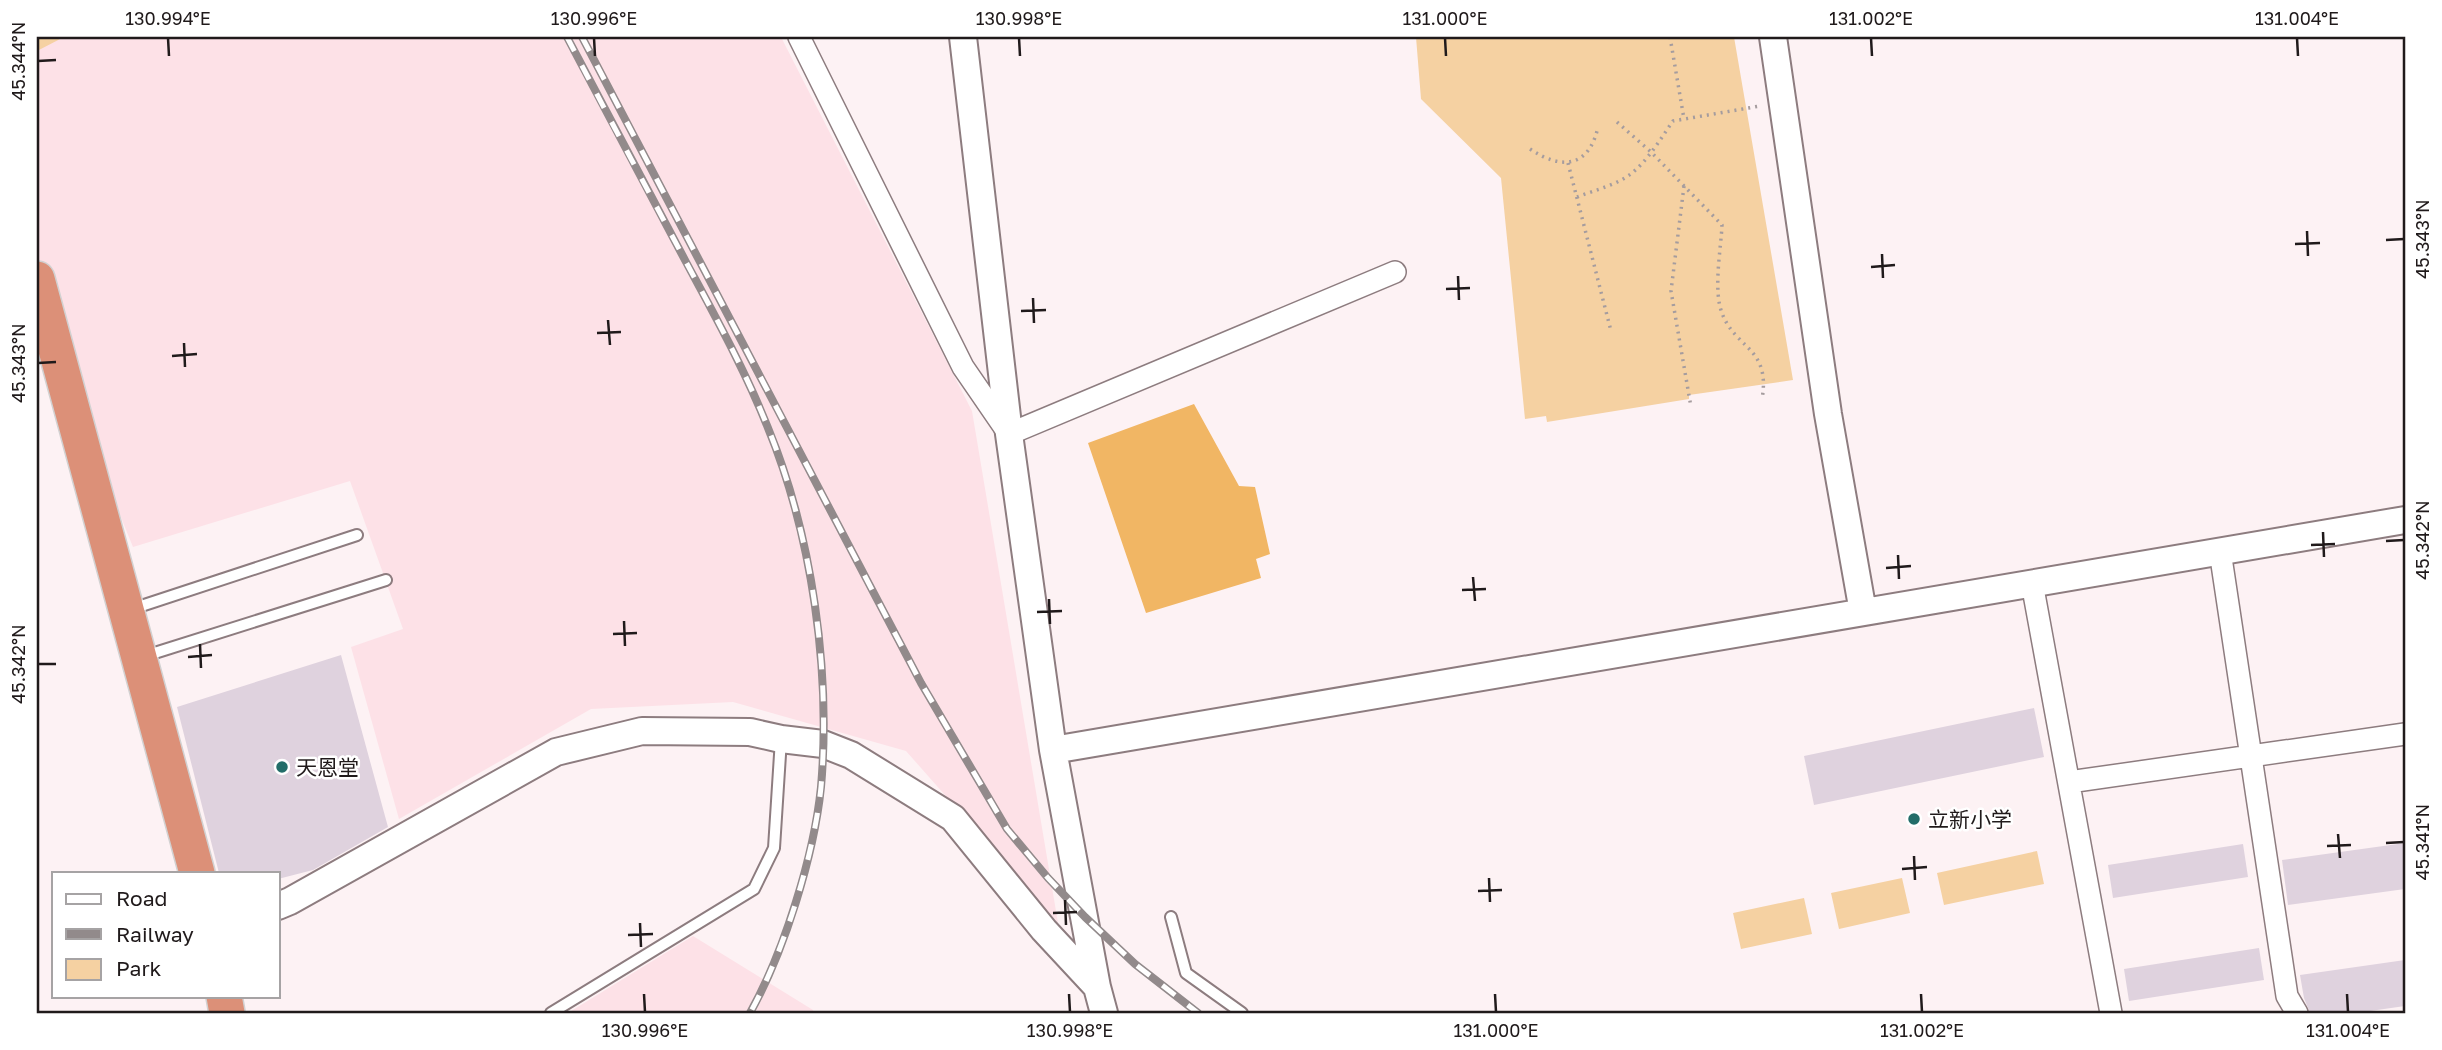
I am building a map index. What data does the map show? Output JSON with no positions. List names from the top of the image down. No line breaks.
{"places":["天恩堂","立新小学"],"legend":["Road","Railway","Park"],"coordinates":["130.994°E","130.996°E","130.998°E","131.000°E","131.002°E","131.004°E","45.344°N","45.343°N","45.342°N","45.341°N"]}
